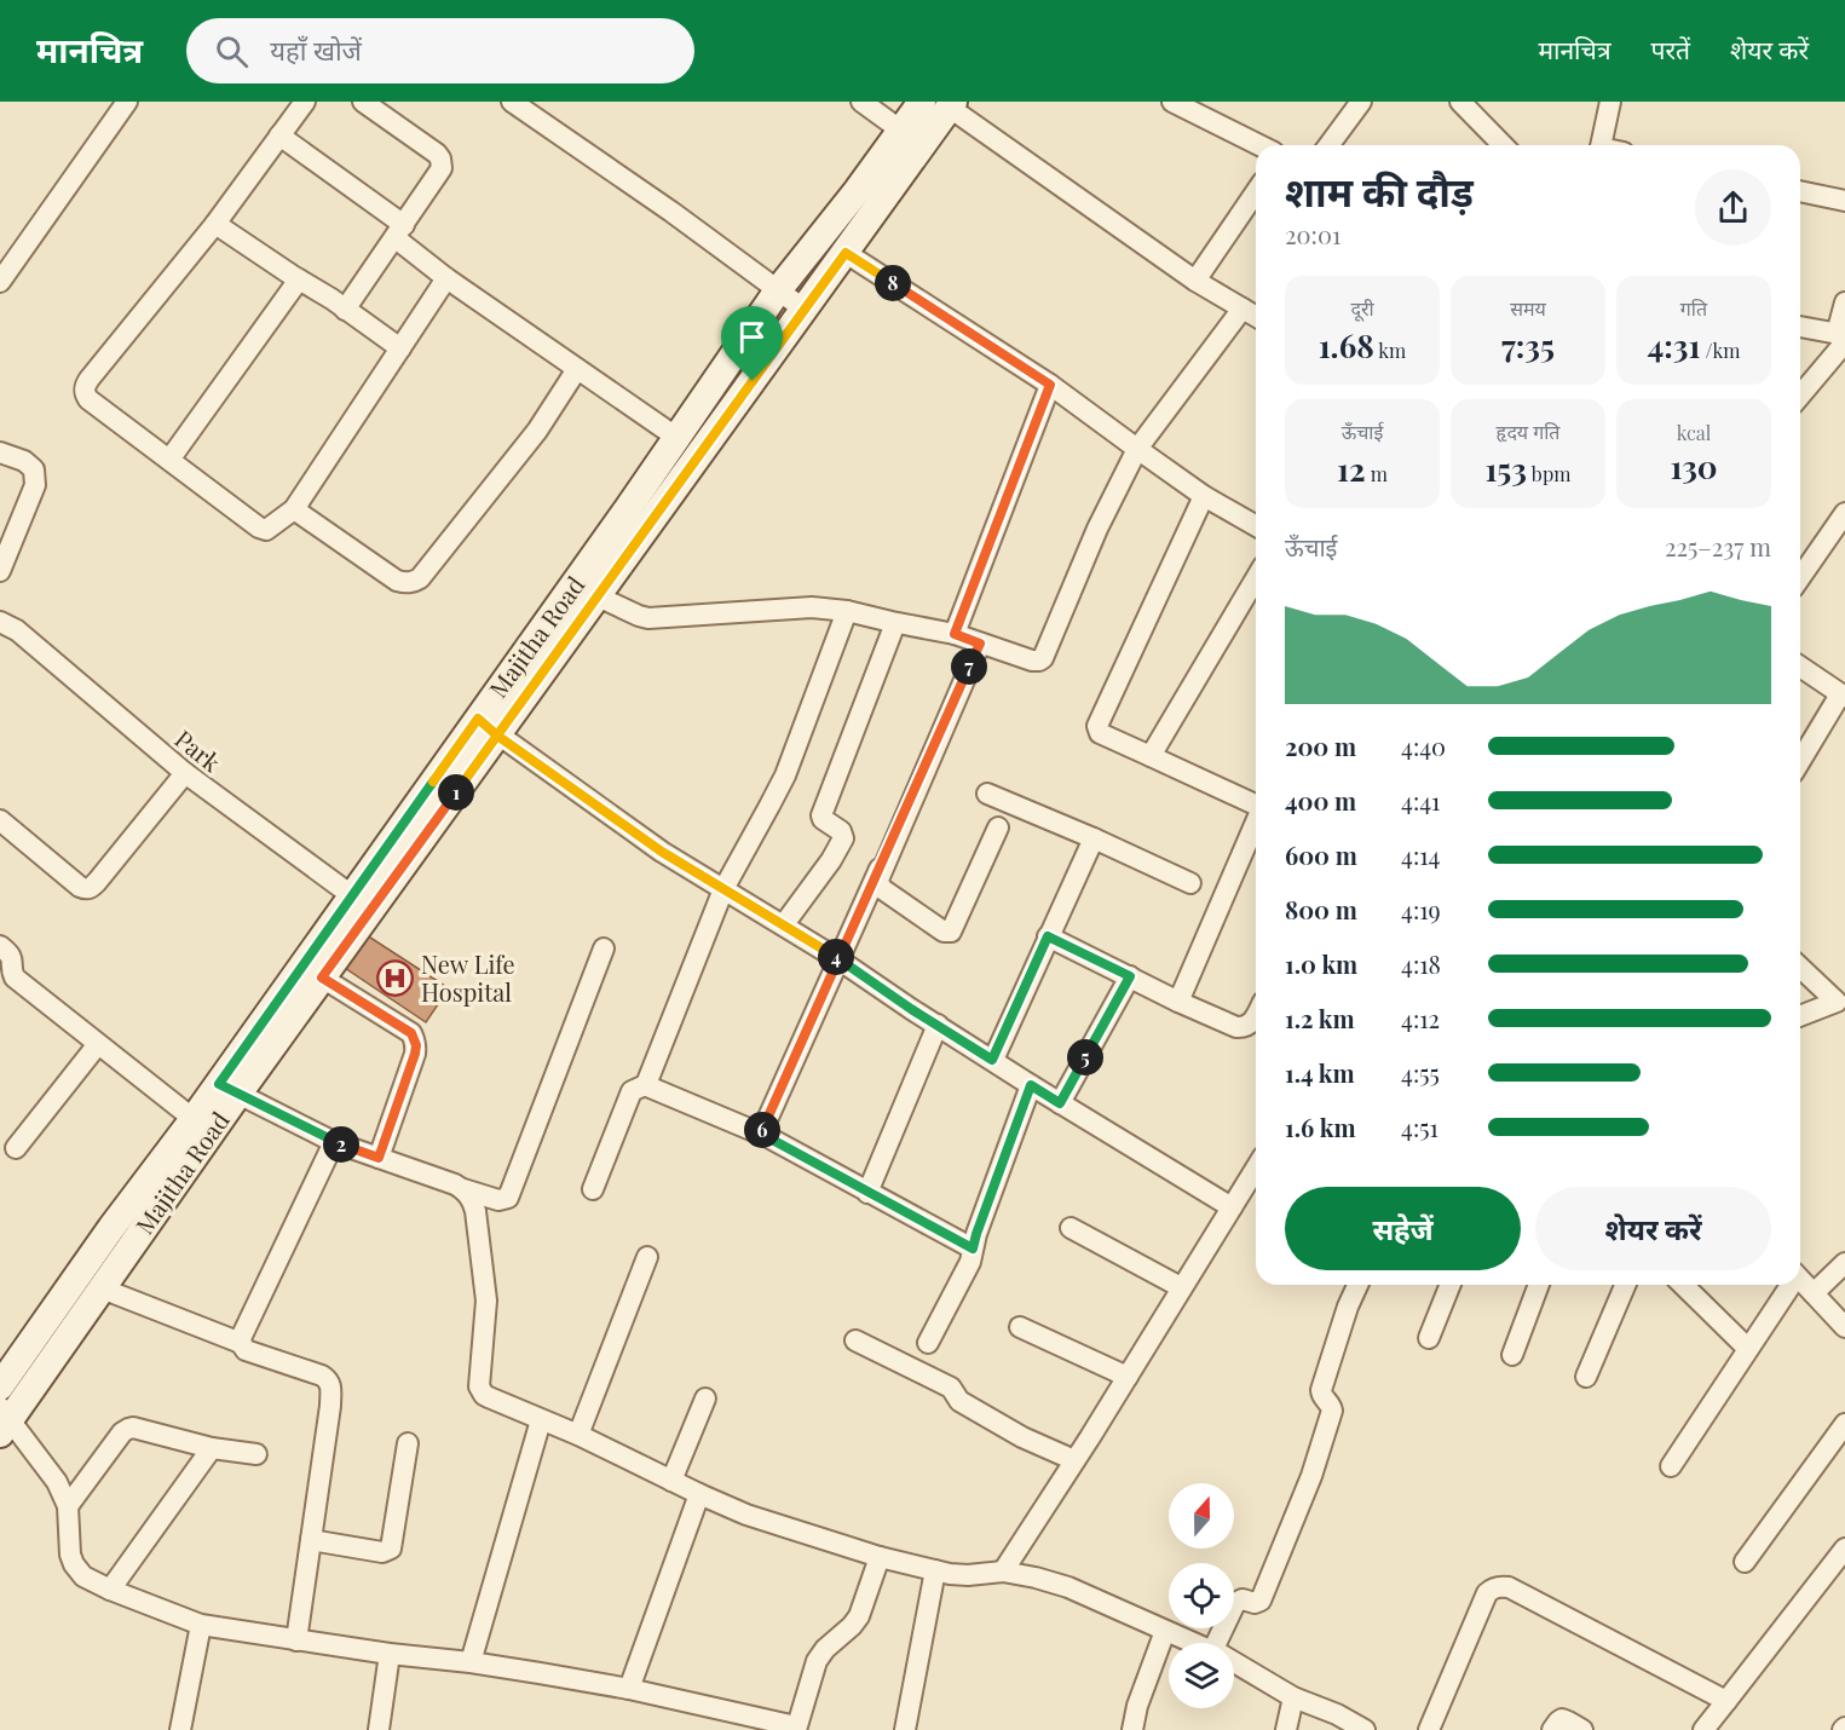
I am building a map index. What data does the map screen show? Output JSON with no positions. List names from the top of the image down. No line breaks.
{"streets":{"main road":["Majitha Road"],"street":["Park"]},"crossings":[["Majitha Road","Park"]],"places":{"hospital":["New Life Hospital"]},"north":"top","page":{"header":"मानचित्र","search":"यहाँ खोजें","nav":["मानचित्र","परतें","शेयर करें"],"heading":["शाम की दौड़","20:01"],"pins":["8","7","1","4","5","6","2"],"stats":[["दूरी","1.68 km"],["समय","7:35"],["गति","4:31 /km"],["ऊँचाई","12 m"],["हृदय गति","153 bpm"],["kcal","130"]],"chart":["ऊँचाई","225–237 m"],"list":[{"name":"200 m","note":"4:40"},{"name":"400 m","note":"4:41"},{"name":"600 m","note":"4:14"},{"name":"800 m","note":"4:19"},{"name":"1.0 km","note":"4:18"},{"name":"1.2 km","note":"4:12"},{"name":"1.4 km","note":"4:55"},{"name":"1.6 km","note":"4:51"}],"buttons":["सहेजें","शेयर करें"]}}
